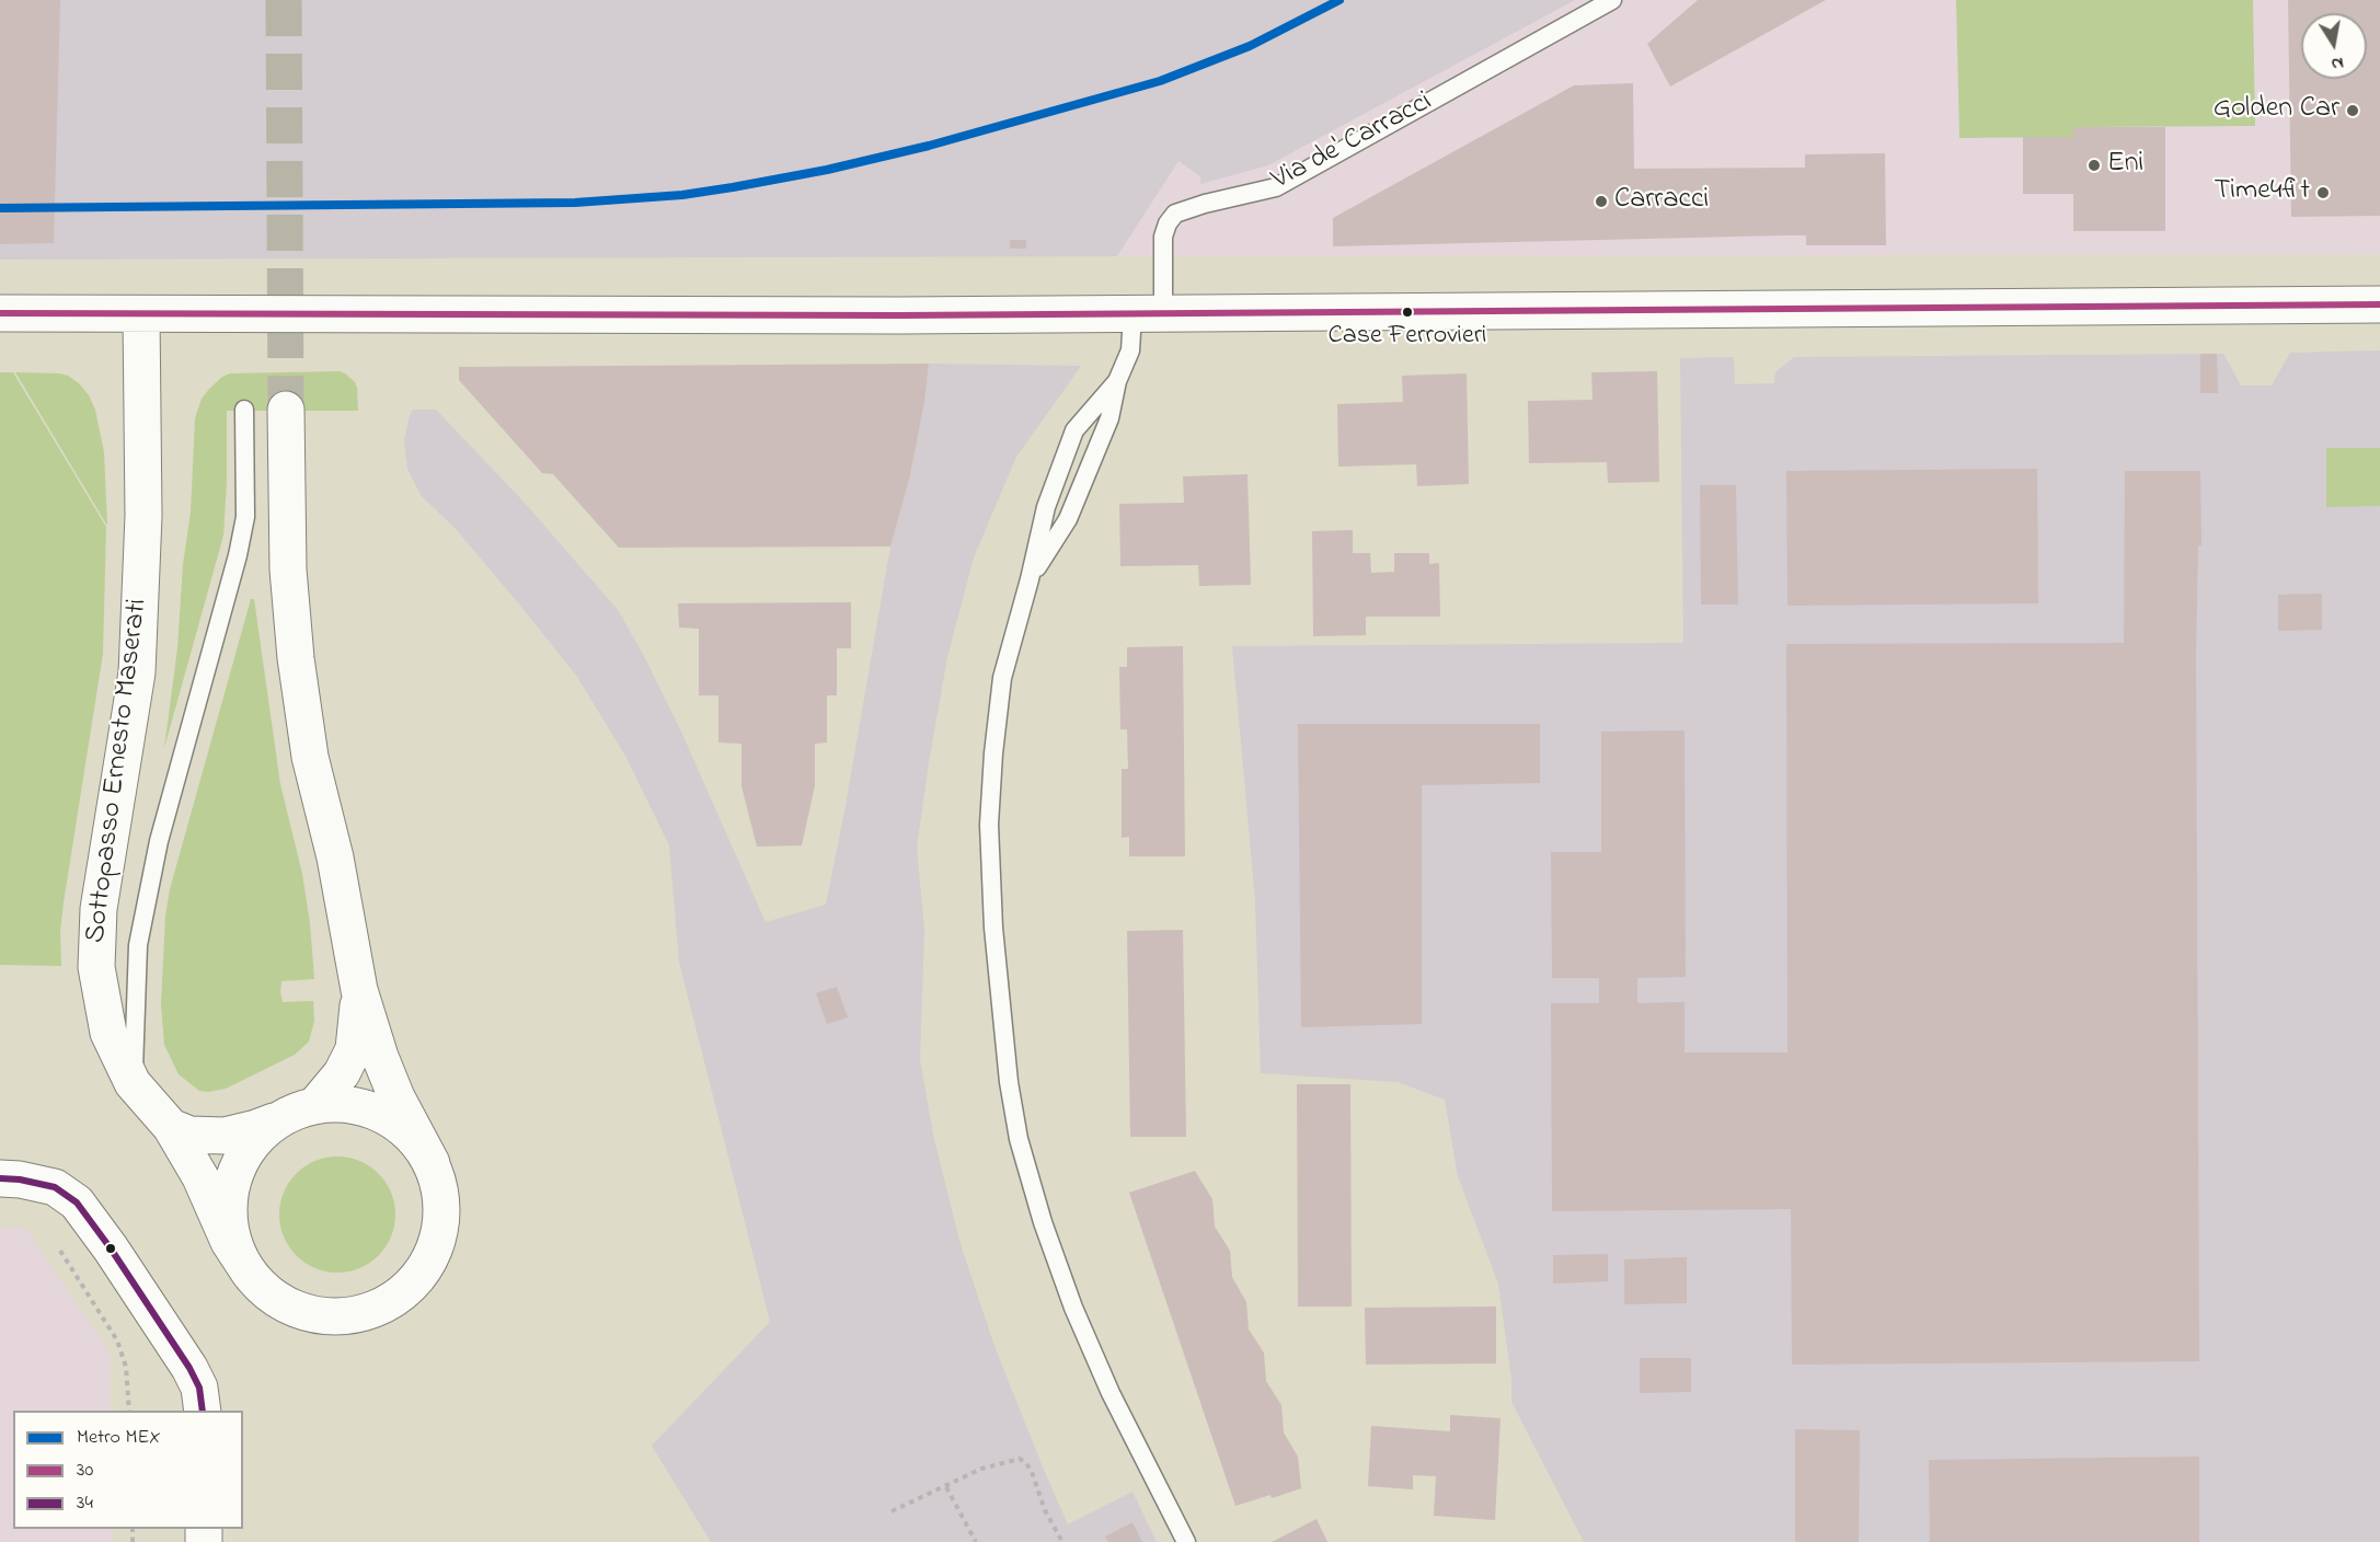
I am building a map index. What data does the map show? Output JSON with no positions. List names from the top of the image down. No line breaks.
{"streets":{"street":["Sottopasso Ernesto Maserati"],"lane":["Via de' Carracci"]},"places":["Golden Car","Eni","Time4fit","Carracci","Case Ferrovieri"],"lines":["metro line MEX","transit line 30","transit line 34"],"legend":["Metro MEX","30","34"],"north":"bottom"}
